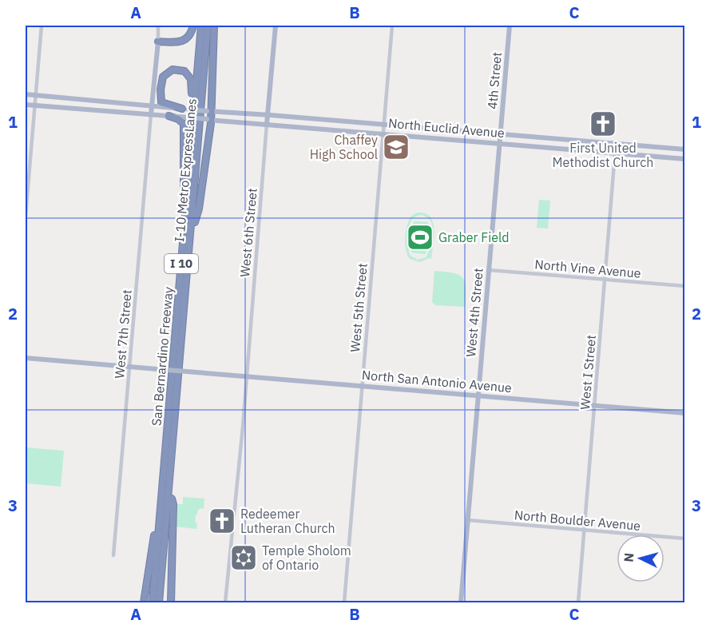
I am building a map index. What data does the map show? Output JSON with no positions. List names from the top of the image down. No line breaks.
{"streets":{"highway":["I-10 Metro ExpressLanes","I 10","San Bernardino Freeway"],"main road":["4th Street","North Euclid Avenue","West 4th Street","North San Antonio Avenue"],"street":["West 6th Street","North Vine Avenue","West 5th Street","West 7th Street","West I Street","North Boulder Avenue"]},"crossings":[["4th Street","North Euclid Avenue"],["4th Street","West 4th Street"],["North Euclid Avenue","West 6th Street"],["North Euclid Avenue","West 5th Street"],["North Euclid Avenue","West 4th Street"],["North Euclid Avenue","West 7th Street"],["North Euclid Avenue","San Bernardino Freeway"],["North Euclid Avenue","West I Street"],["I-10 Metro ExpressLanes","San Bernardino Freeway"],["West 6th Street","North San Antonio Avenue"],["North Vine Avenue","West 4th Street"],["North Vine Avenue","West I Street"],["West 5th Street","North San Antonio Avenue"],["West 4th Street","North San Antonio Avenue"],["West 4th Street","North Boulder Avenue"],["West 7th Street","North San Antonio Avenue"],["West I Street","North San Antonio Avenue"],["West I Street","North Boulder Avenue"]],"places":{"church":["First United Methodist Church","Redeemer Lutheran Church"],"school or university":["Chaffey High School"],"sports":["Graber Field"],"synagogue":["Temple Sholom of Ontario"]},"north":"left","grid":{"columns":["A","B","C"],"rows":["1","2","3"]}}
